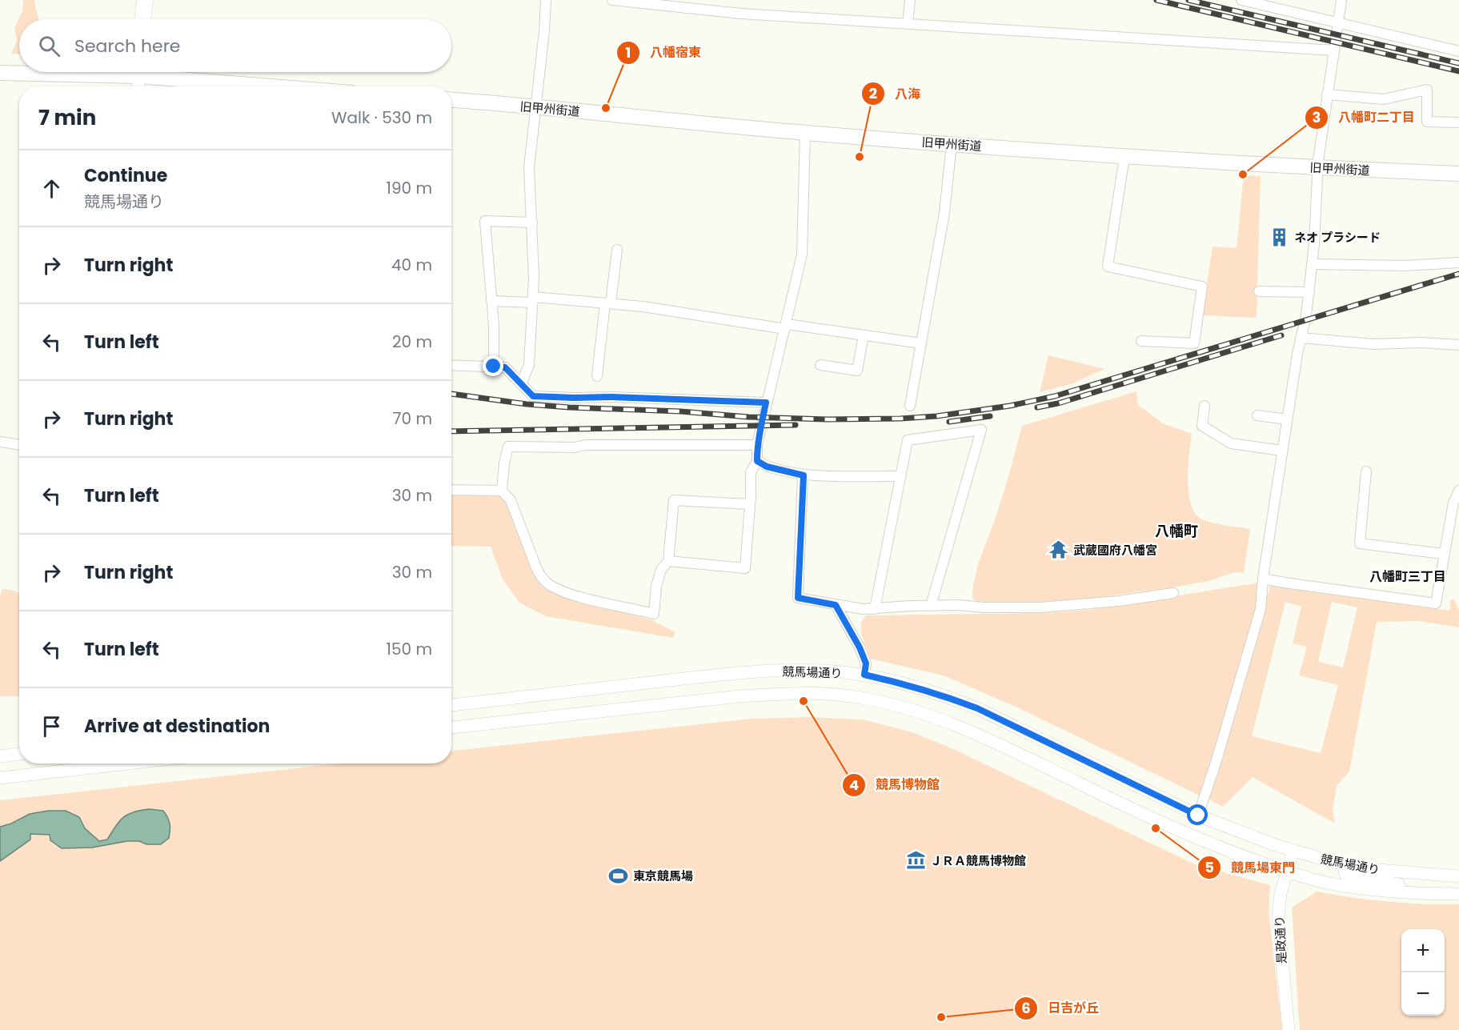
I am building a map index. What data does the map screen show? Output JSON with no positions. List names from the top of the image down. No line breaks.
{"streets":{"main road":["旧甲州街道"],"street":["競馬場通り","是政通り"]},"crossings":[["競馬場通り","是政通り"]],"districts":["八幡町","八幡町三丁目"],"places":{"other":["八幡宿東","八海","八幡町二丁目","競馬博物館","競馬場東門","日吉が丘"],"building":["ネオ プラシード"],"temple":["武蔵國府八幡宮"],"museum":["ＪＲＡ競馬博物館"],"sports":["東京競馬場"]},"page":{"search":"Search here","heading":["7 min","Walk · 530 m"],"list":[["Continue","競馬場通り","190 m"],["Turn right","40 m"],["Turn left","20 m"],["Turn right","70 m"],["Turn left","30 m"],["Turn right","30 m"],["Turn left","150 m"],"Arrive at destination"],"map_buttons":["+","−"]}}
